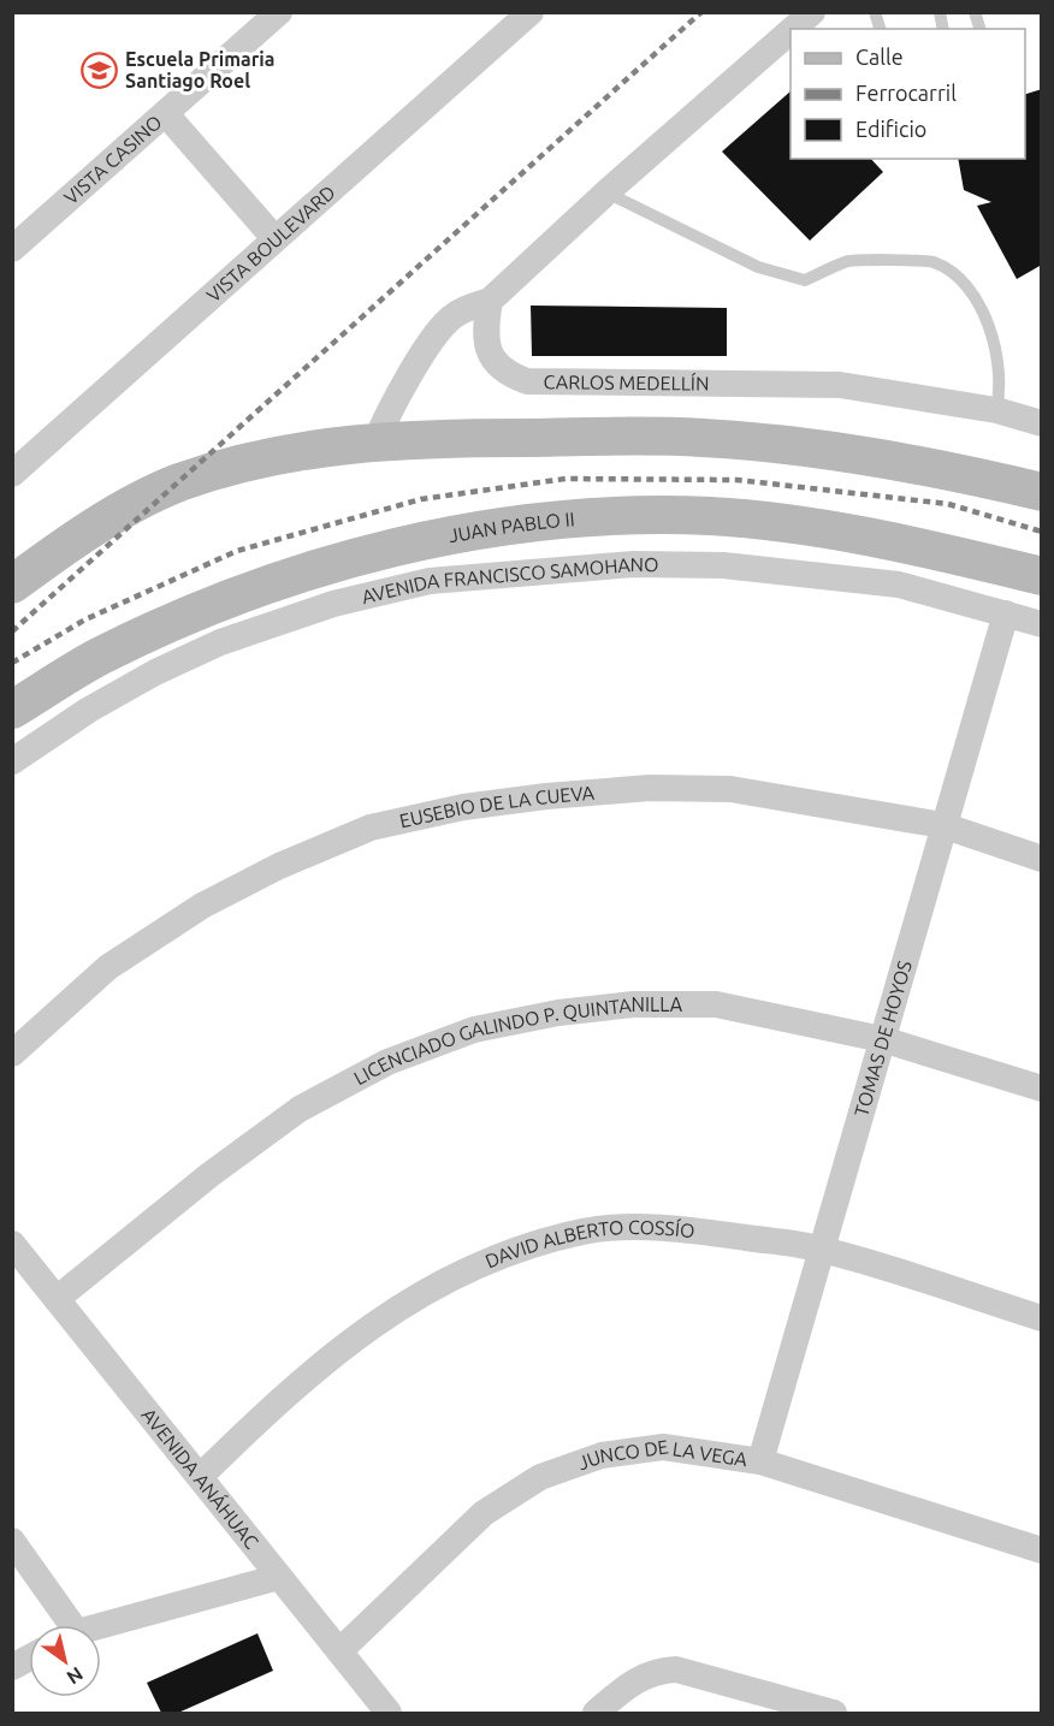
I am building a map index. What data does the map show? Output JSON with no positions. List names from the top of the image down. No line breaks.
{"streets":{"main road":["JUAN PABLO II"],"street":["VISTA CASINO","VISTA BOULEVARD","CARLOS MEDELLÍN","AVENIDA FRANCISCO SAMOHANO","EUSEBIO DE LA CUEVA","TOMAS DE HOYOS","LICENCIADO GALINDO P. QUINTANILLA","DAVID ALBERTO COSSÍO","JUNCO DE LA VEGA","AVENIDA ANÁHUAC"]},"crossings":[["AVENIDA FRANCISCO SAMOHANO","TOMAS DE HOYOS"],["EUSEBIO DE LA CUEVA","TOMAS DE HOYOS"],["TOMAS DE HOYOS","LICENCIADO GALINDO P. QUINTANILLA"],["TOMAS DE HOYOS","DAVID ALBERTO COSSÍO"],["TOMAS DE HOYOS","JUNCO DE LA VEGA"],["LICENCIADO GALINDO P. QUINTANILLA","AVENIDA ANÁHUAC"],["DAVID ALBERTO COSSÍO","AVENIDA ANÁHUAC"],["JUNCO DE LA VEGA","AVENIDA ANÁHUAC"]],"places":{"school or university":["Escuela Primaria Santiago Roel"]},"legend":["Calle","Ferrocarril","Edificio"],"north":"bottom right"}
